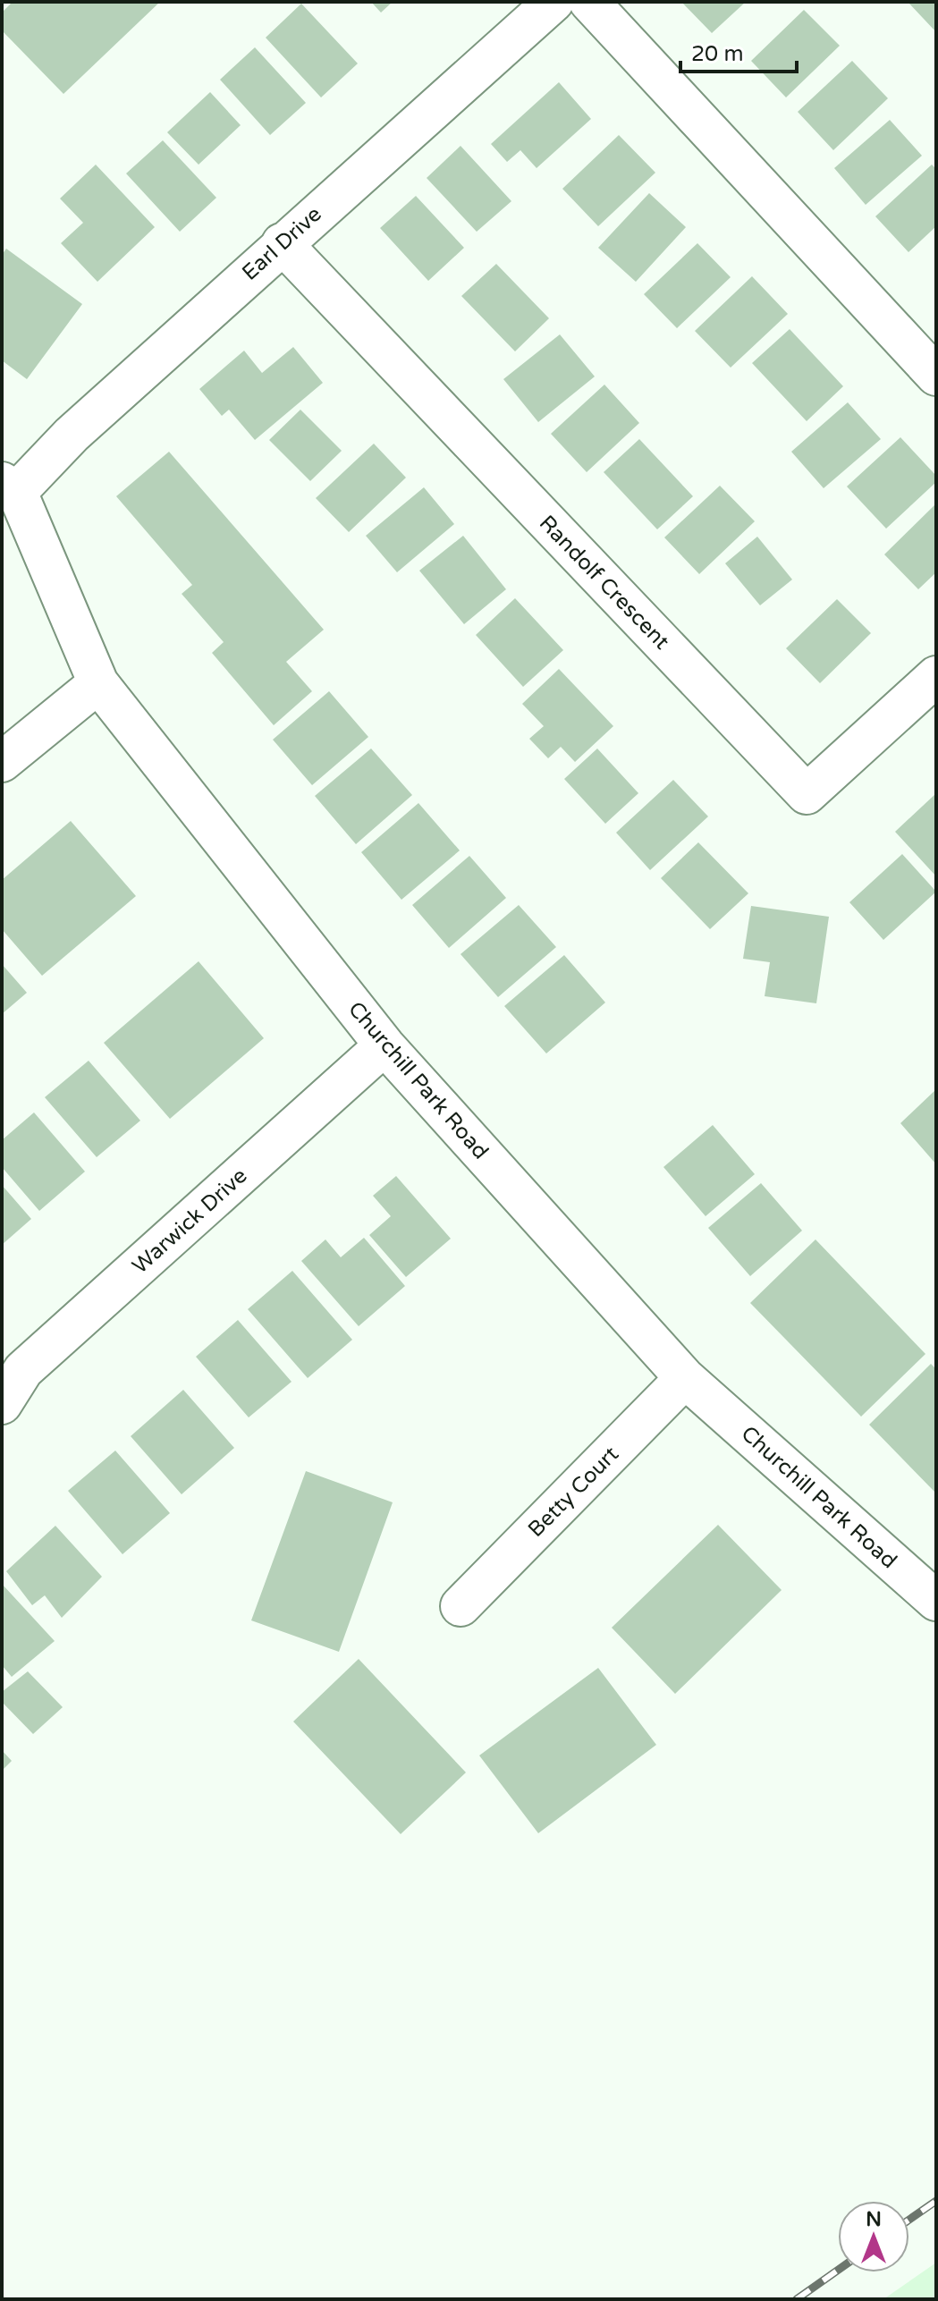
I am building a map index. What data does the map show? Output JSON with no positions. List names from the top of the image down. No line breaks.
{"streets":{"street":["Earl Drive","Randolf Crescent","Churchill Park Road","Warwick Drive","Betty Court"]},"crossings":[["Earl Drive","Randolf Crescent"],["Earl Drive","Churchill Park Road"],["Churchill Park Road","Warwick Drive"],["Churchill Park Road","Betty Court"]],"scale_bar":"20 m","north":"top"}
